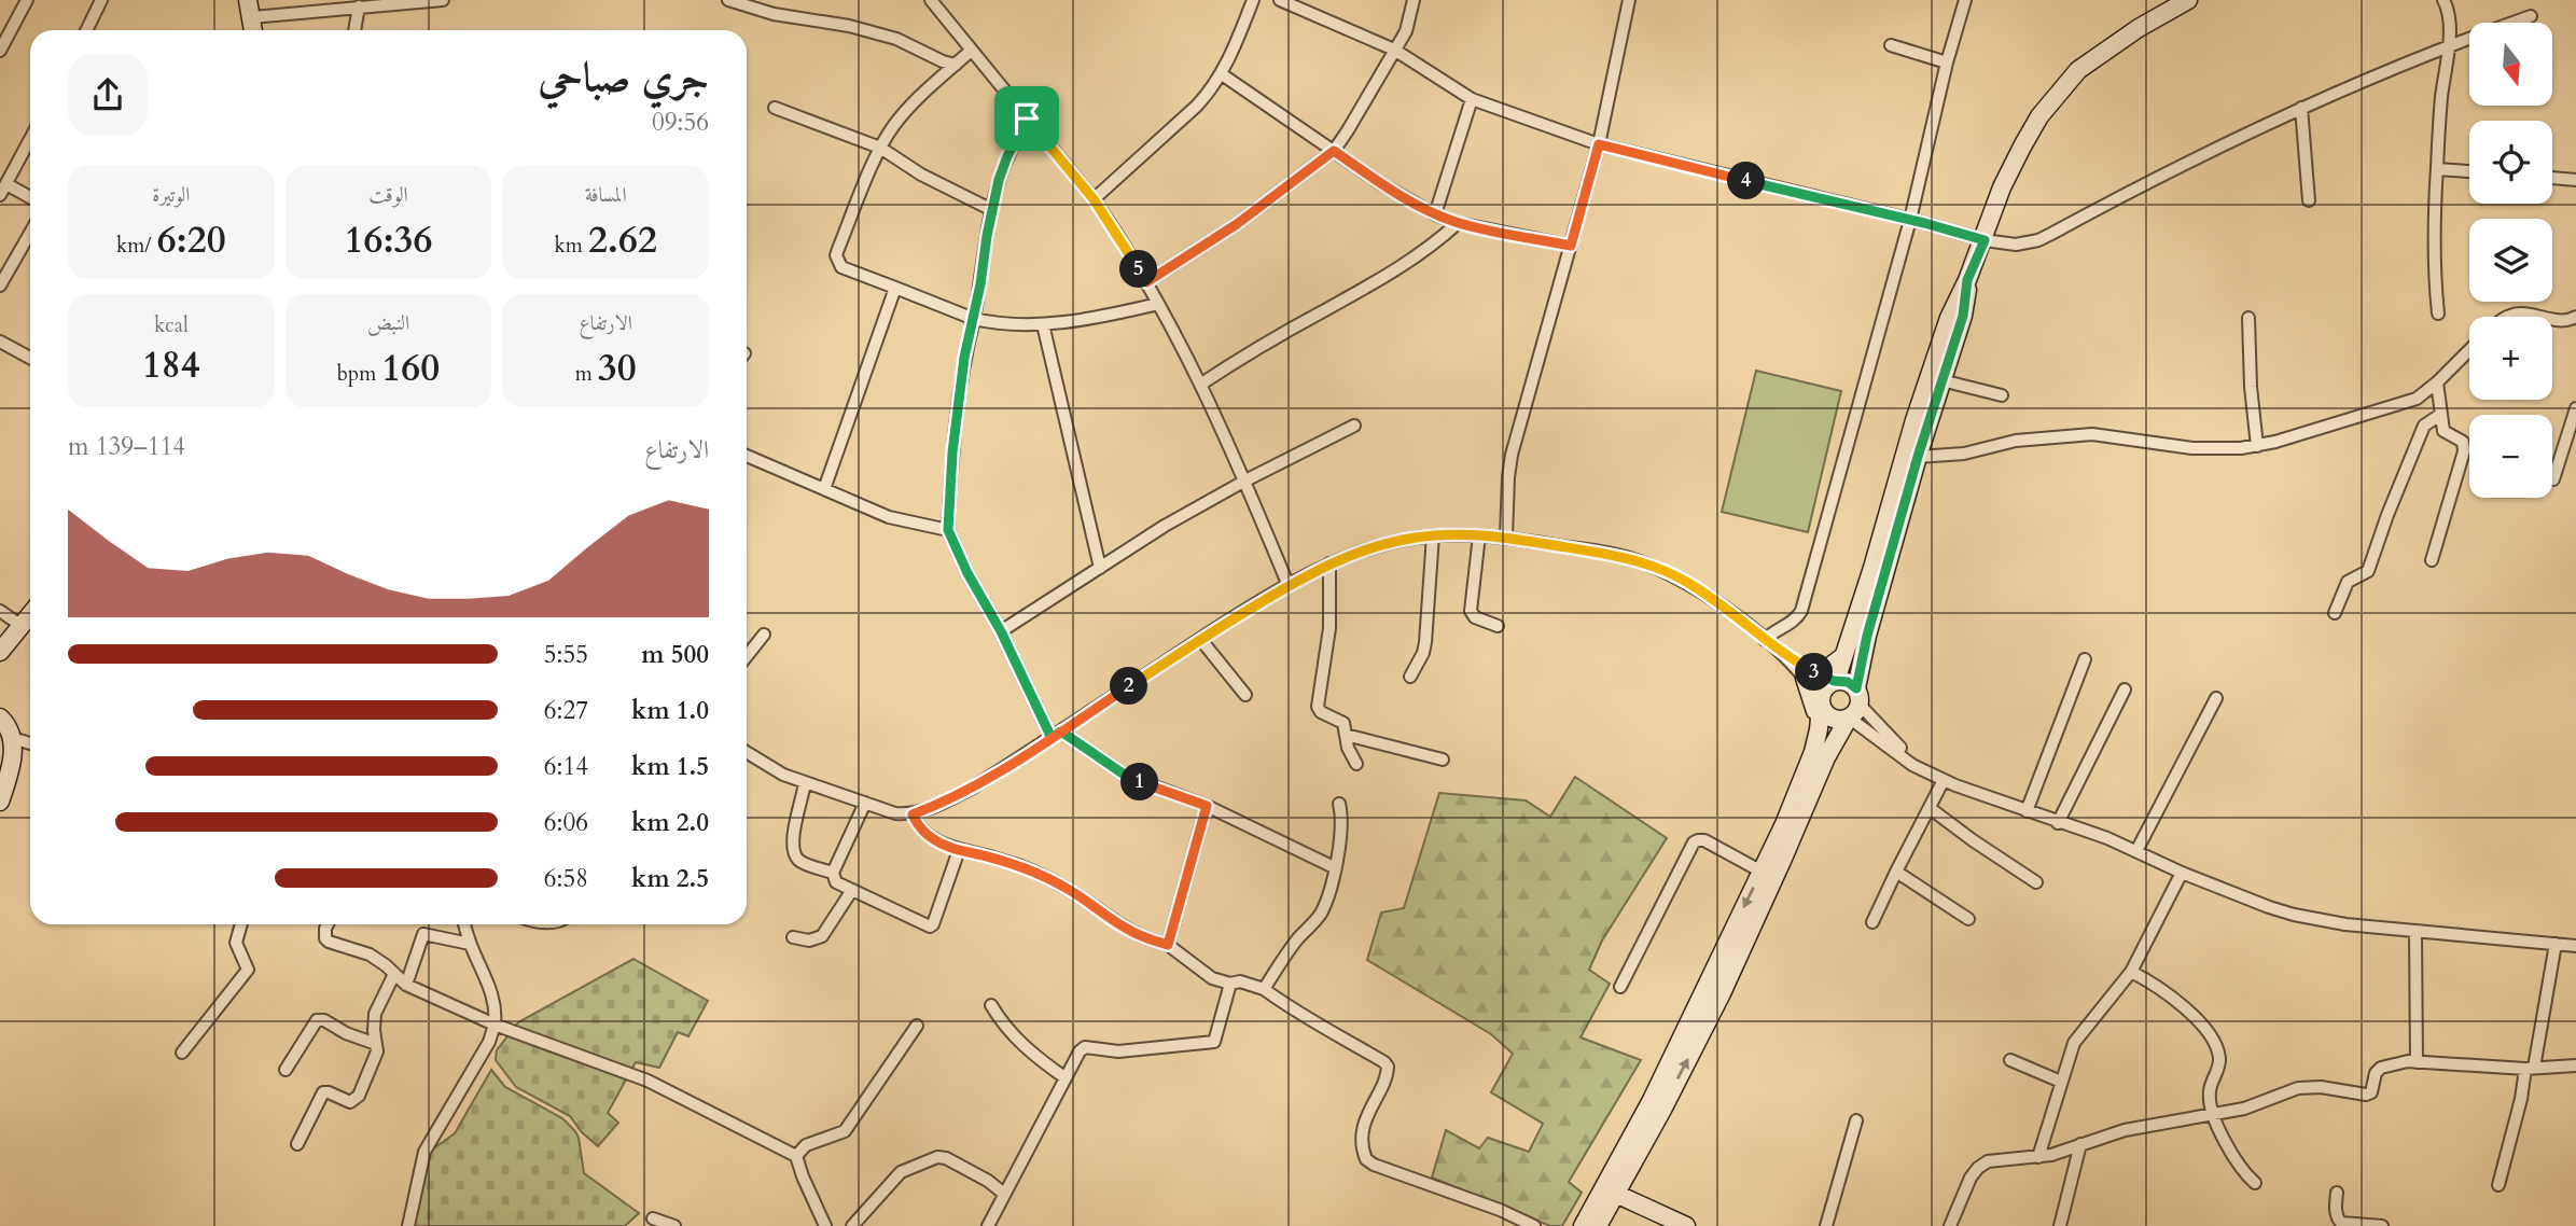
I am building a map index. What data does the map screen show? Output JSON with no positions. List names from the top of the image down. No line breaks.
{"north":"bottom","page":{"map_buttons":["+","−"],"heading":["جري صباحي","09:56"],"stats":[["المسافة","2.62 km"],["الوقت","16:36"],["الوتيرة","6:20 /km"],["الارتفاع","30 m"],["النبض","160 bpm"],["kcal","184"]],"pins":["4","5","3","2","1"],"chart":["الارتفاع","114–139 m"],"list":[{"name":"500 m","note":"5:55"},{"name":"1.0 km","note":"6:27"},{"name":"1.5 km","note":"6:14"},{"name":"2.0 km","note":"6:06"},{"name":"2.5 km","note":"6:58"}]}}
